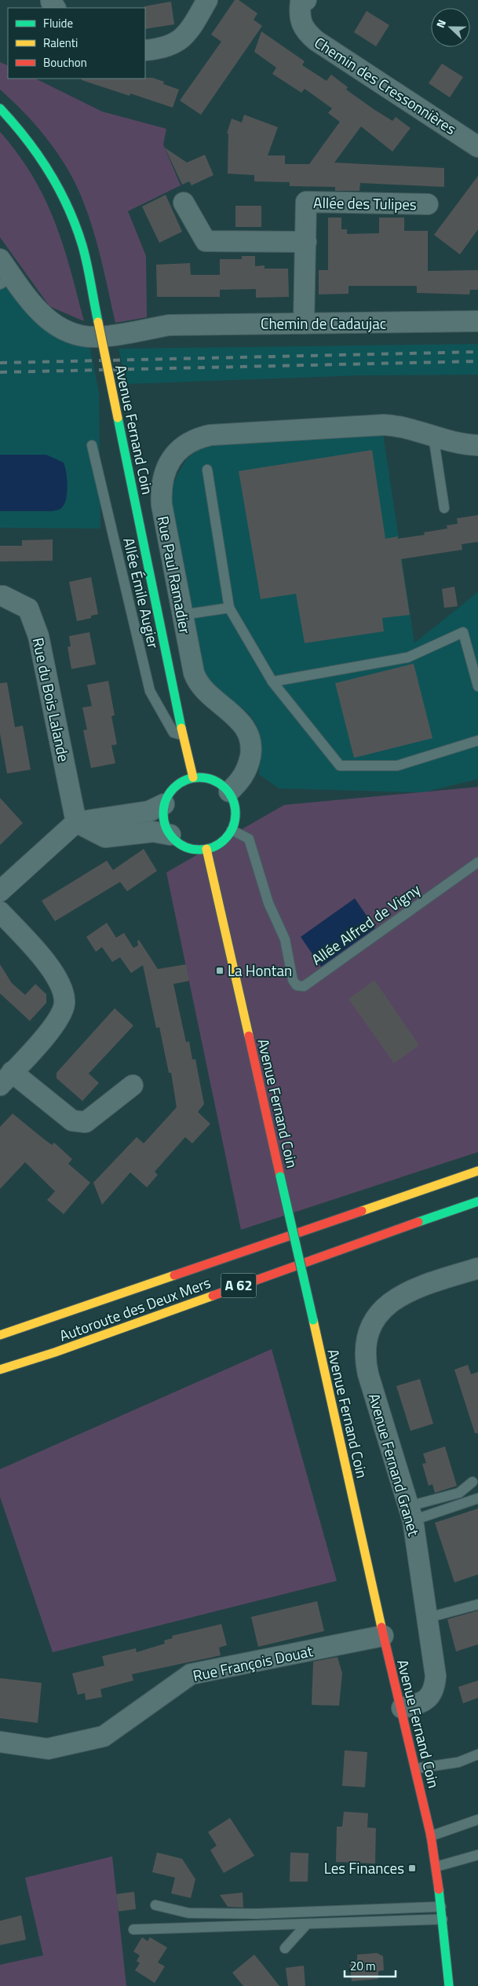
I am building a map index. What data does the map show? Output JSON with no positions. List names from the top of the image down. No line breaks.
{"streets":{"main road":["Avenue Fernand Coin","A 62","Autoroute des Deux Mers"],"street":["Chemin des Cressonnières","Allée des Tulipes","Chemin de Cadaujac","Rue Paul Ramadier","Rue du Bois Lalande","Avenue Fernand Granet","Rue François Douat"],"lane":["Allée Émile Augier","Allée Alfred de Vigny"]},"crossings":[["Allée des Tulipes","Chemin de Cadaujac"],["Avenue Fernand Coin","Rue Paul Ramadier"],["Avenue Fernand Coin","Allée Émile Augier"],["Avenue Fernand Coin","Allée Alfred de Vigny"],["Avenue Fernand Coin","Avenue Fernand Granet"],["Avenue Fernand Coin","Rue François Douat"],["Rue Paul Ramadier","Allée Alfred de Vigny"]],"places":{"transit":["La Hontan","Les Finances"]},"legend":["Fluide","Ralenti","Bouchon"],"scale_bar":"20 m","north":"left"}
